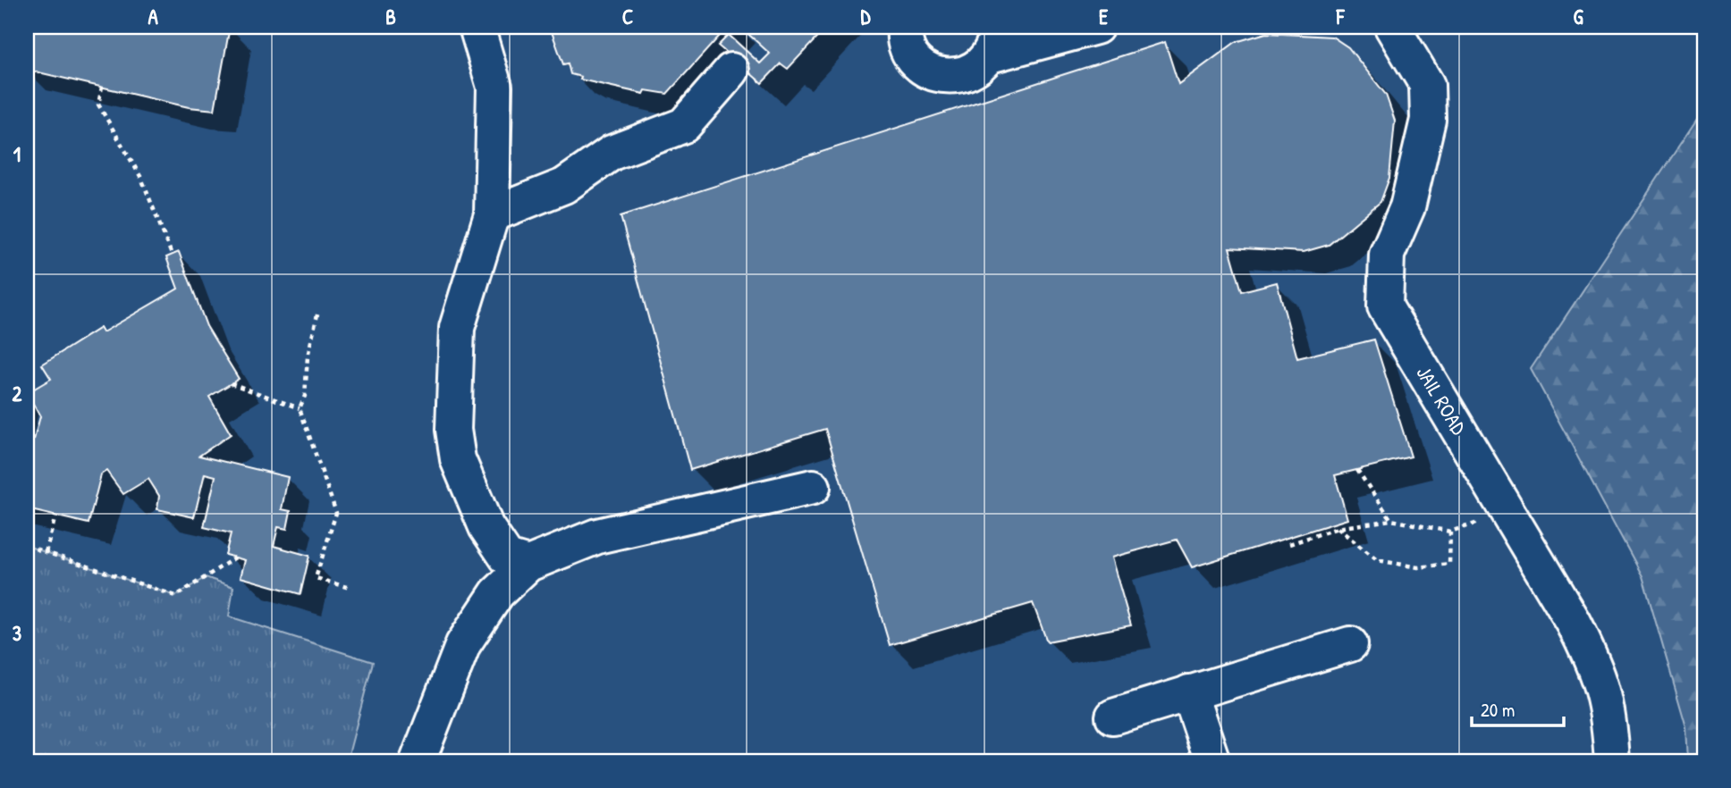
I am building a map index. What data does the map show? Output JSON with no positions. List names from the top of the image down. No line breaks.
{"streets":{"lane":["JAIL ROAD"]},"scale_bar":"20 m","grid":{"columns":["A","B","C","D","E","F","G"],"rows":["1","2","3"]}}
